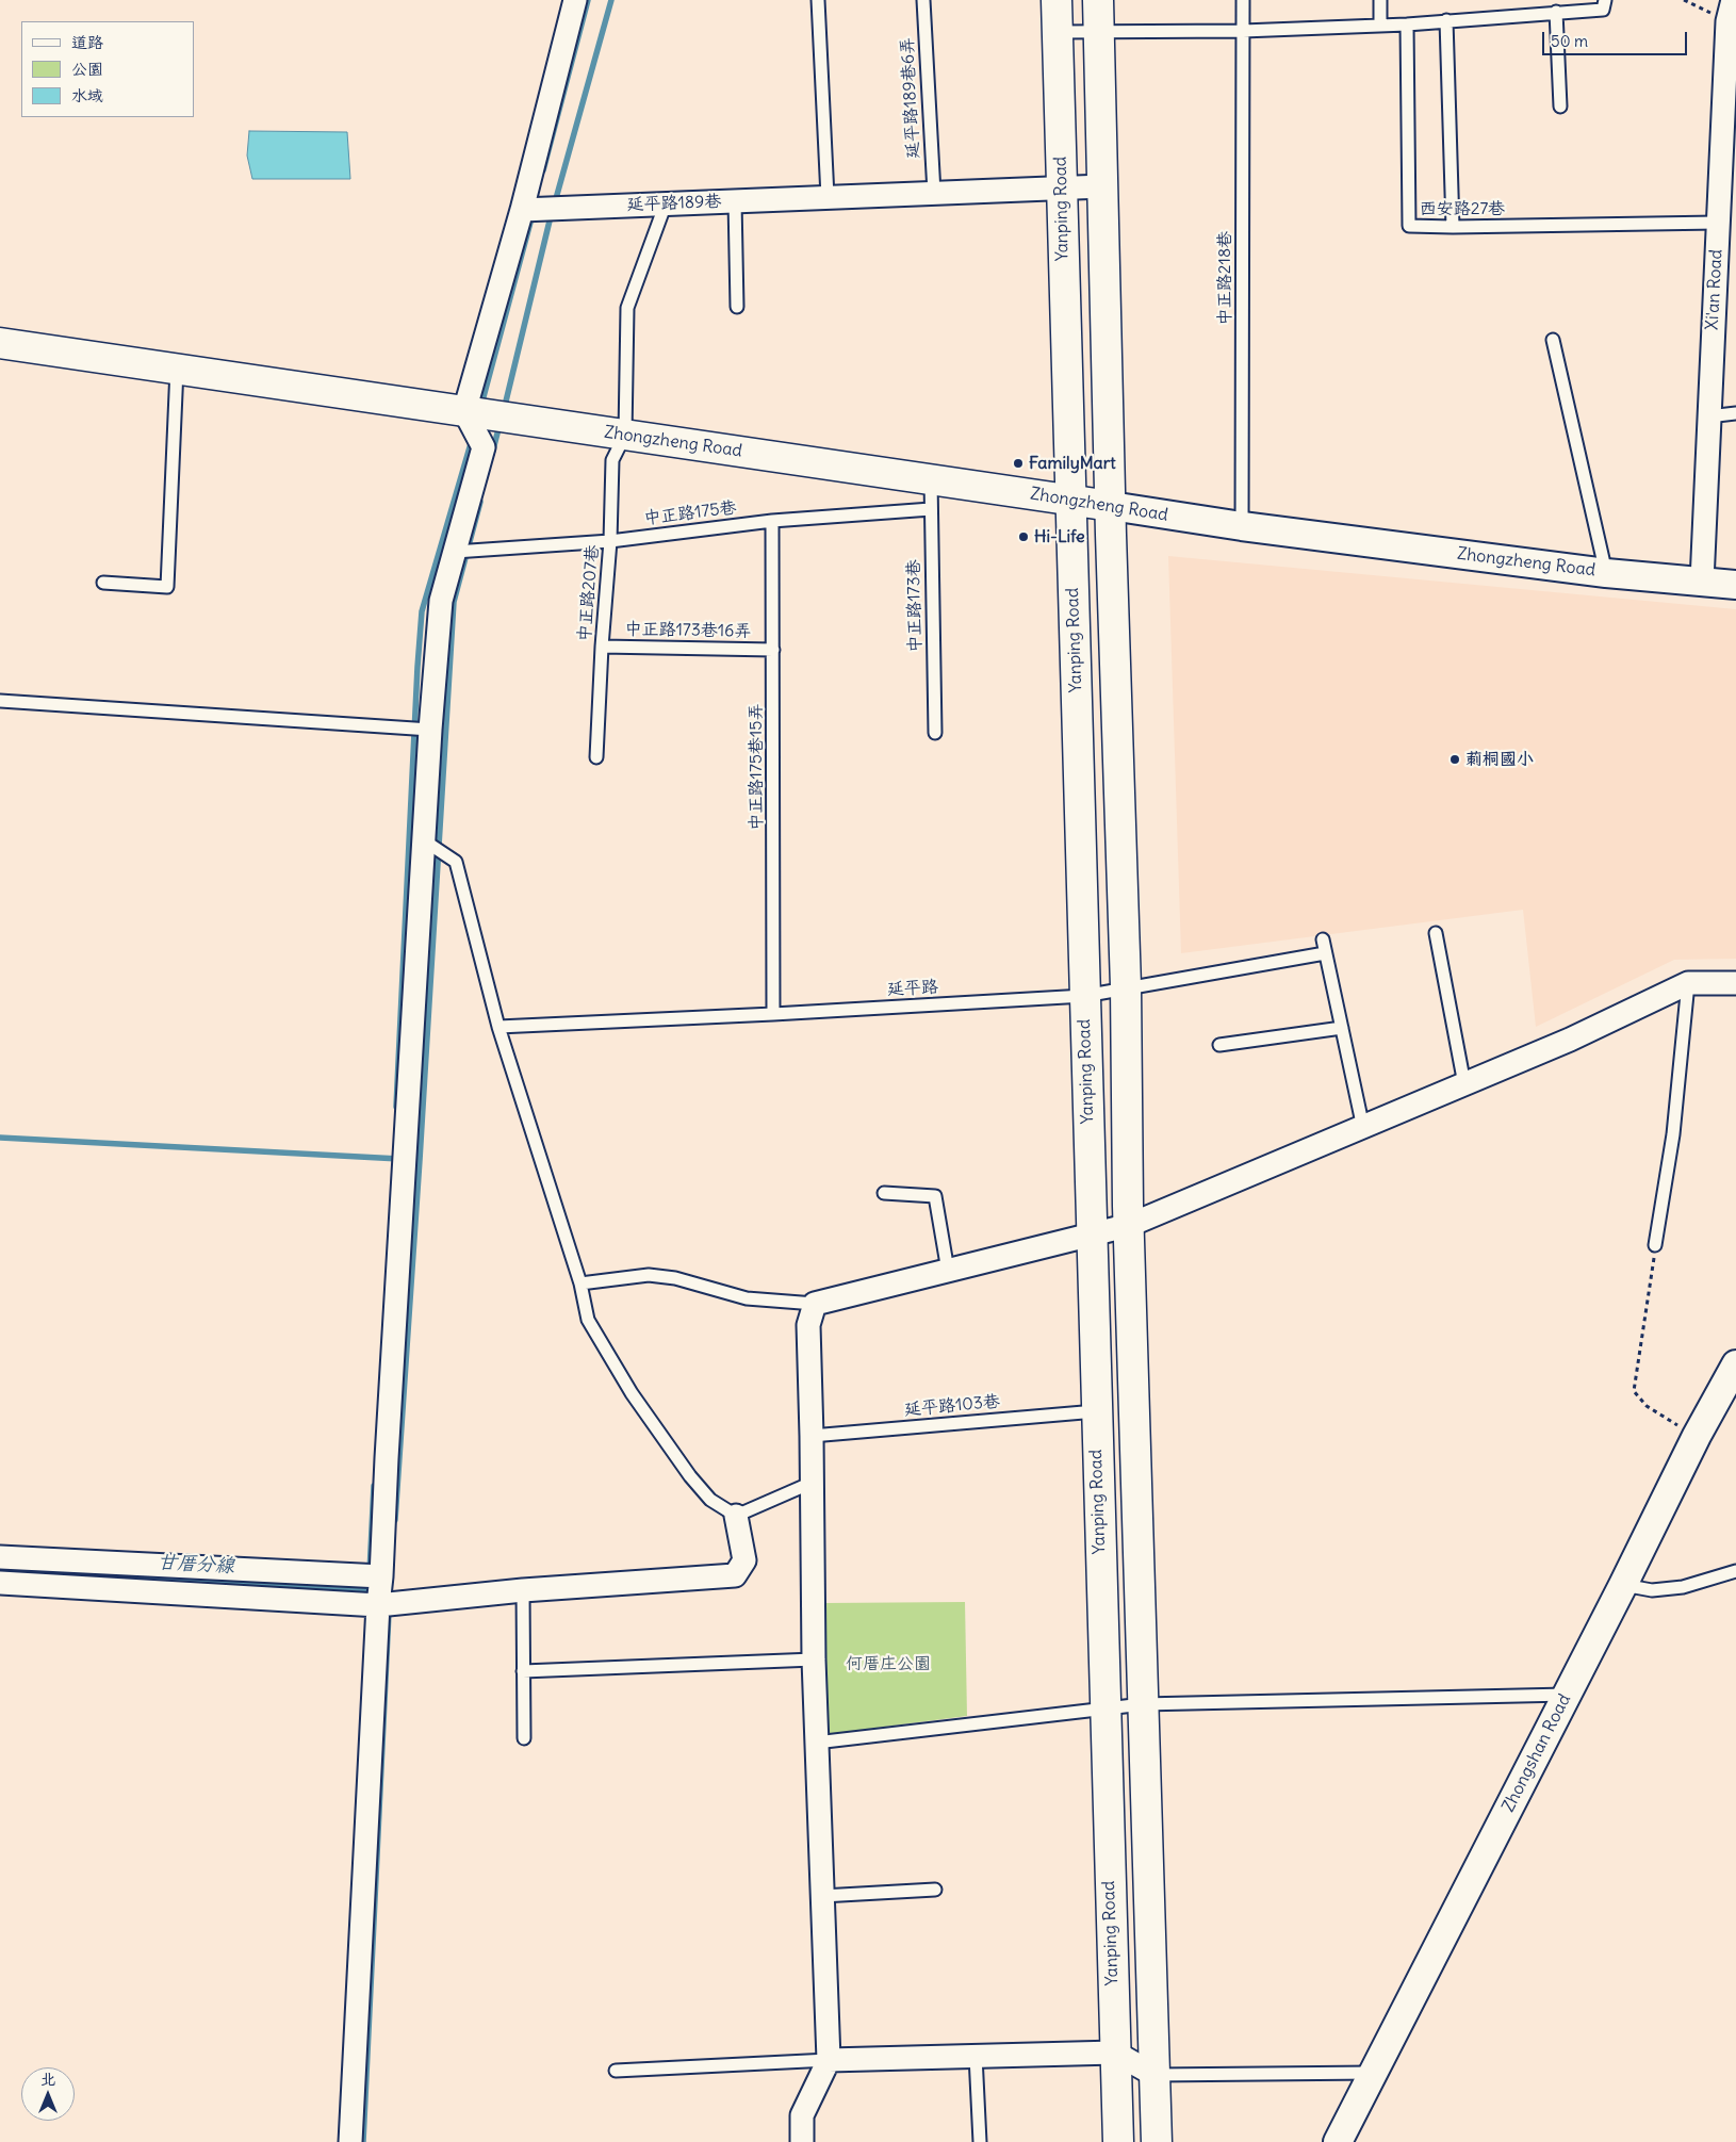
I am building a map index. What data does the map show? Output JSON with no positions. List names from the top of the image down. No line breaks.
{"streets":{"main road":["Yanping Road","Zhongzheng Road"],"street":["延平路189巷","Xi'an Road","Zhongshan Road"],"lane":["延平路189巷6弄","西安路27巷","中正路218巷","中正路175巷","中正路207巷","中正路173巷","中正路173巷16弄","中正路175巷15弄","延平路","延平路103巷"]},"crossings":[["延平路189巷6弄","延平路189巷"],["延平路189巷","Yanping Road"],["Yanping Road","Zhongzheng Road"],["Yanping Road","延平路"],["Yanping Road","延平路103巷"],["西安路27巷","Xi'an Road"],["中正路218巷","Zhongzheng Road"],["Xi'an Road","Zhongzheng Road"],["Zhongzheng Road","中正路207巷"],["Zhongzheng Road","中正路173巷"],["中正路175巷","中正路207巷"],["中正路175巷","中正路173巷"],["中正路175巷","中正路175巷15弄"],["中正路207巷","中正路173巷16弄"],["中正路173巷16弄","中正路175巷15弄"],["中正路175巷15弄","延平路"]],"water":["甘厝分線"],"parks":["何厝庄公園"],"places":["FamilyMart","Hi-Life","莿桐國小"],"legend":["道路","公園","水域"],"scale_bar":"50 m","north":"top"}
